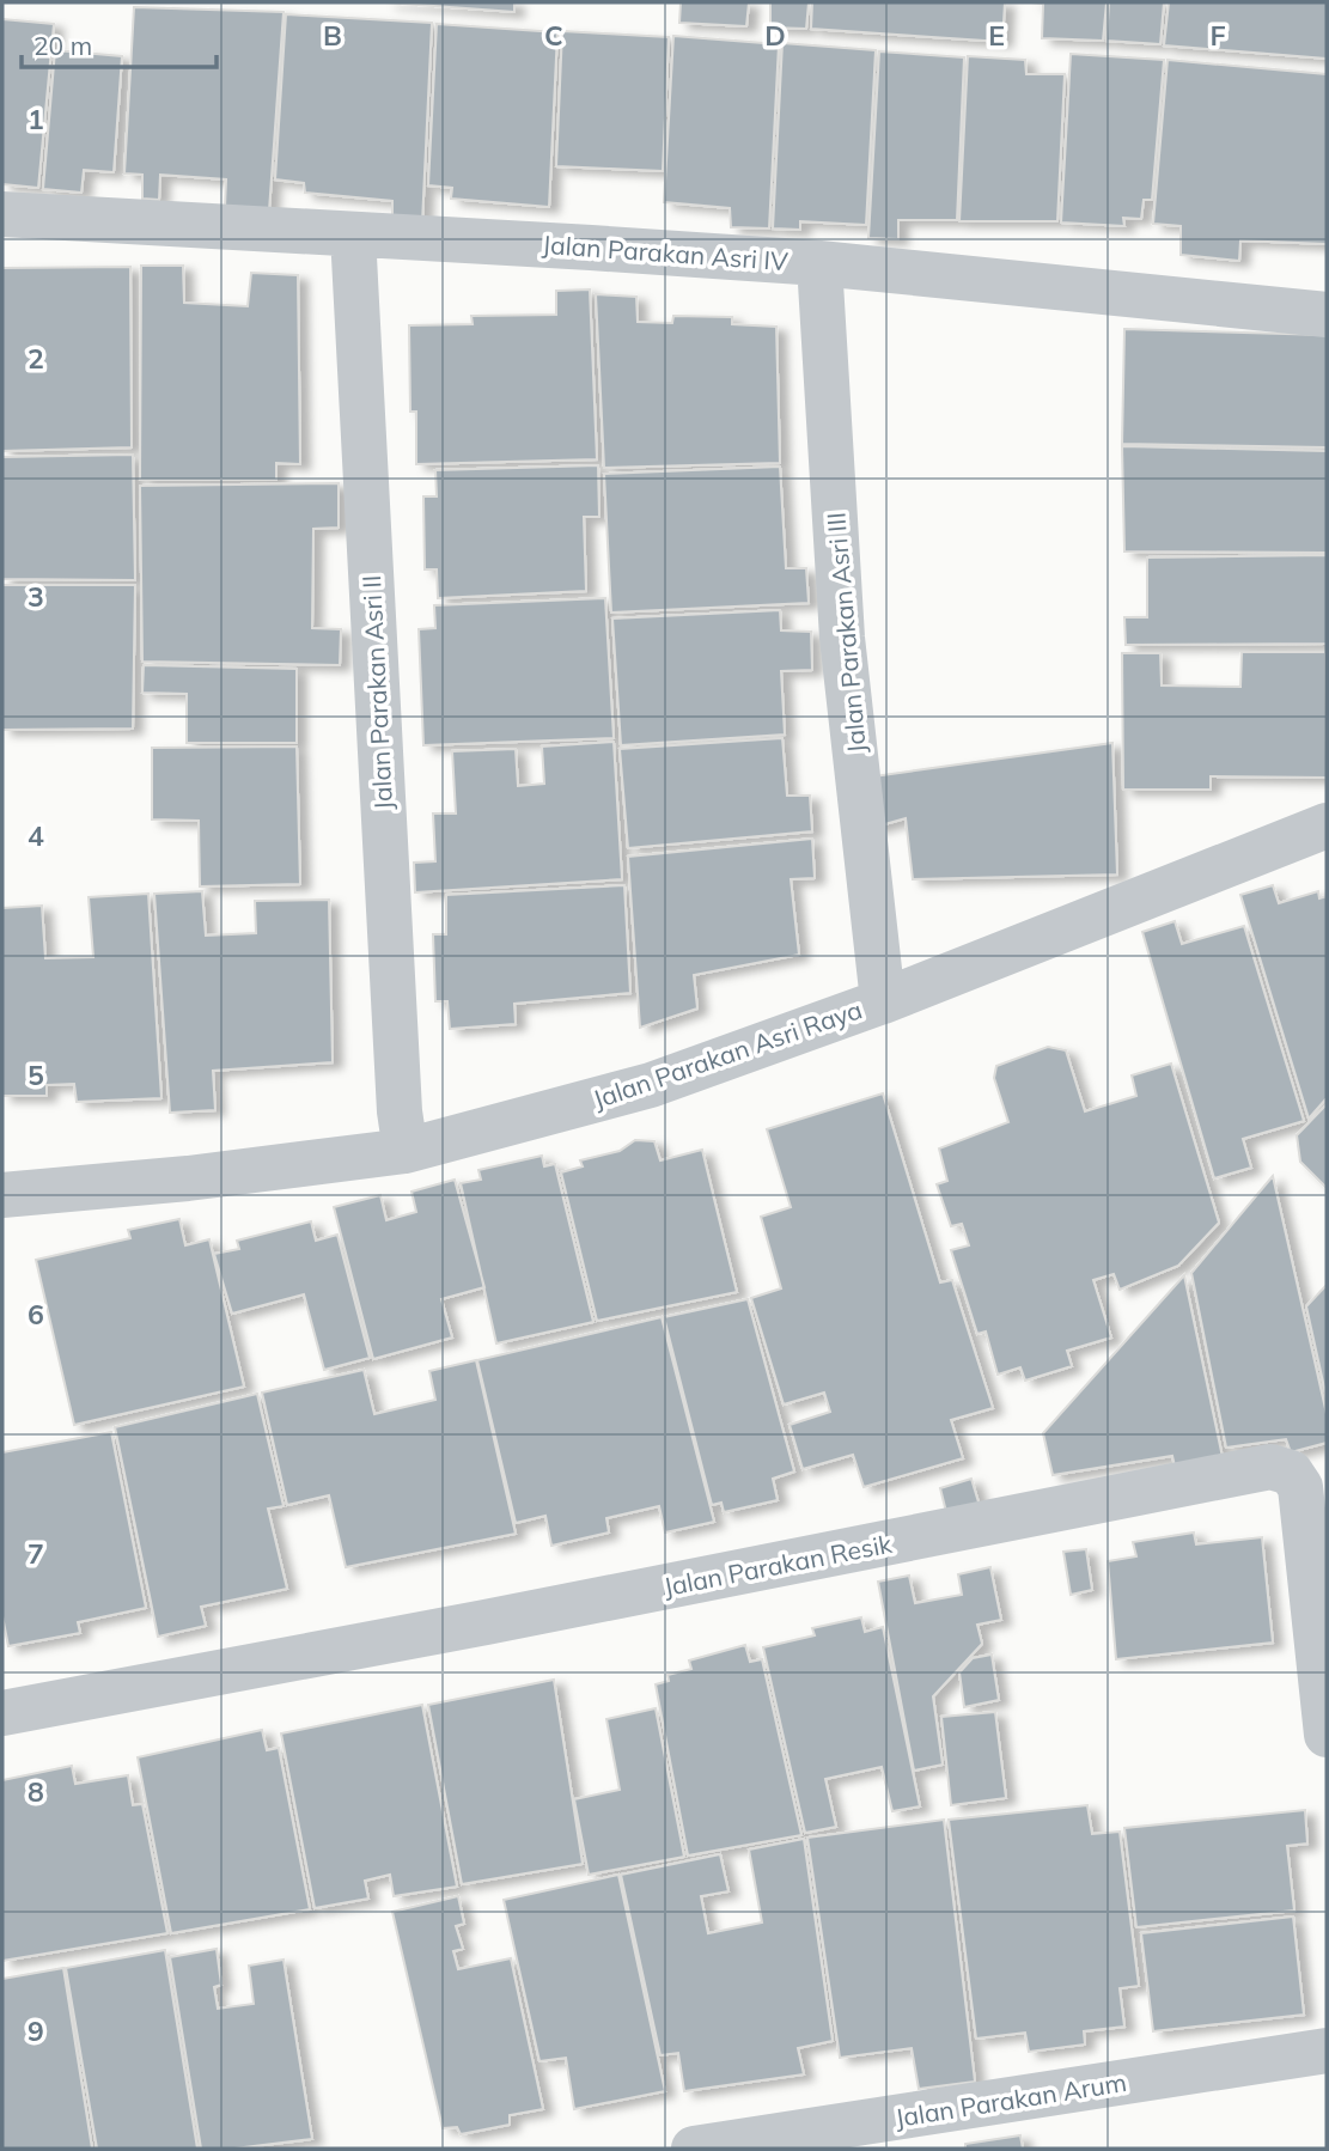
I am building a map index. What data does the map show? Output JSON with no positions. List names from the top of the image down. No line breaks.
{"streets":{"street":["Jalan Parakan Asri IV","Jalan Parakan Asri III","Jalan Parakan Asri II","Jalan Parakan Asri Raya","Jalan Parakan Resik","Jalan Parakan Arum"]},"crossings":[["Jalan Parakan Asri IV","Jalan Parakan Asri III"],["Jalan Parakan Asri IV","Jalan Parakan Asri II"],["Jalan Parakan Asri III","Jalan Parakan Asri Raya"],["Jalan Parakan Asri II","Jalan Parakan Asri Raya"]],"scale_bar":"20 m","grid":{"columns":["B","C","D","E","F"],"rows":["1","2","3","4","5","6","7","8","9"]}}
